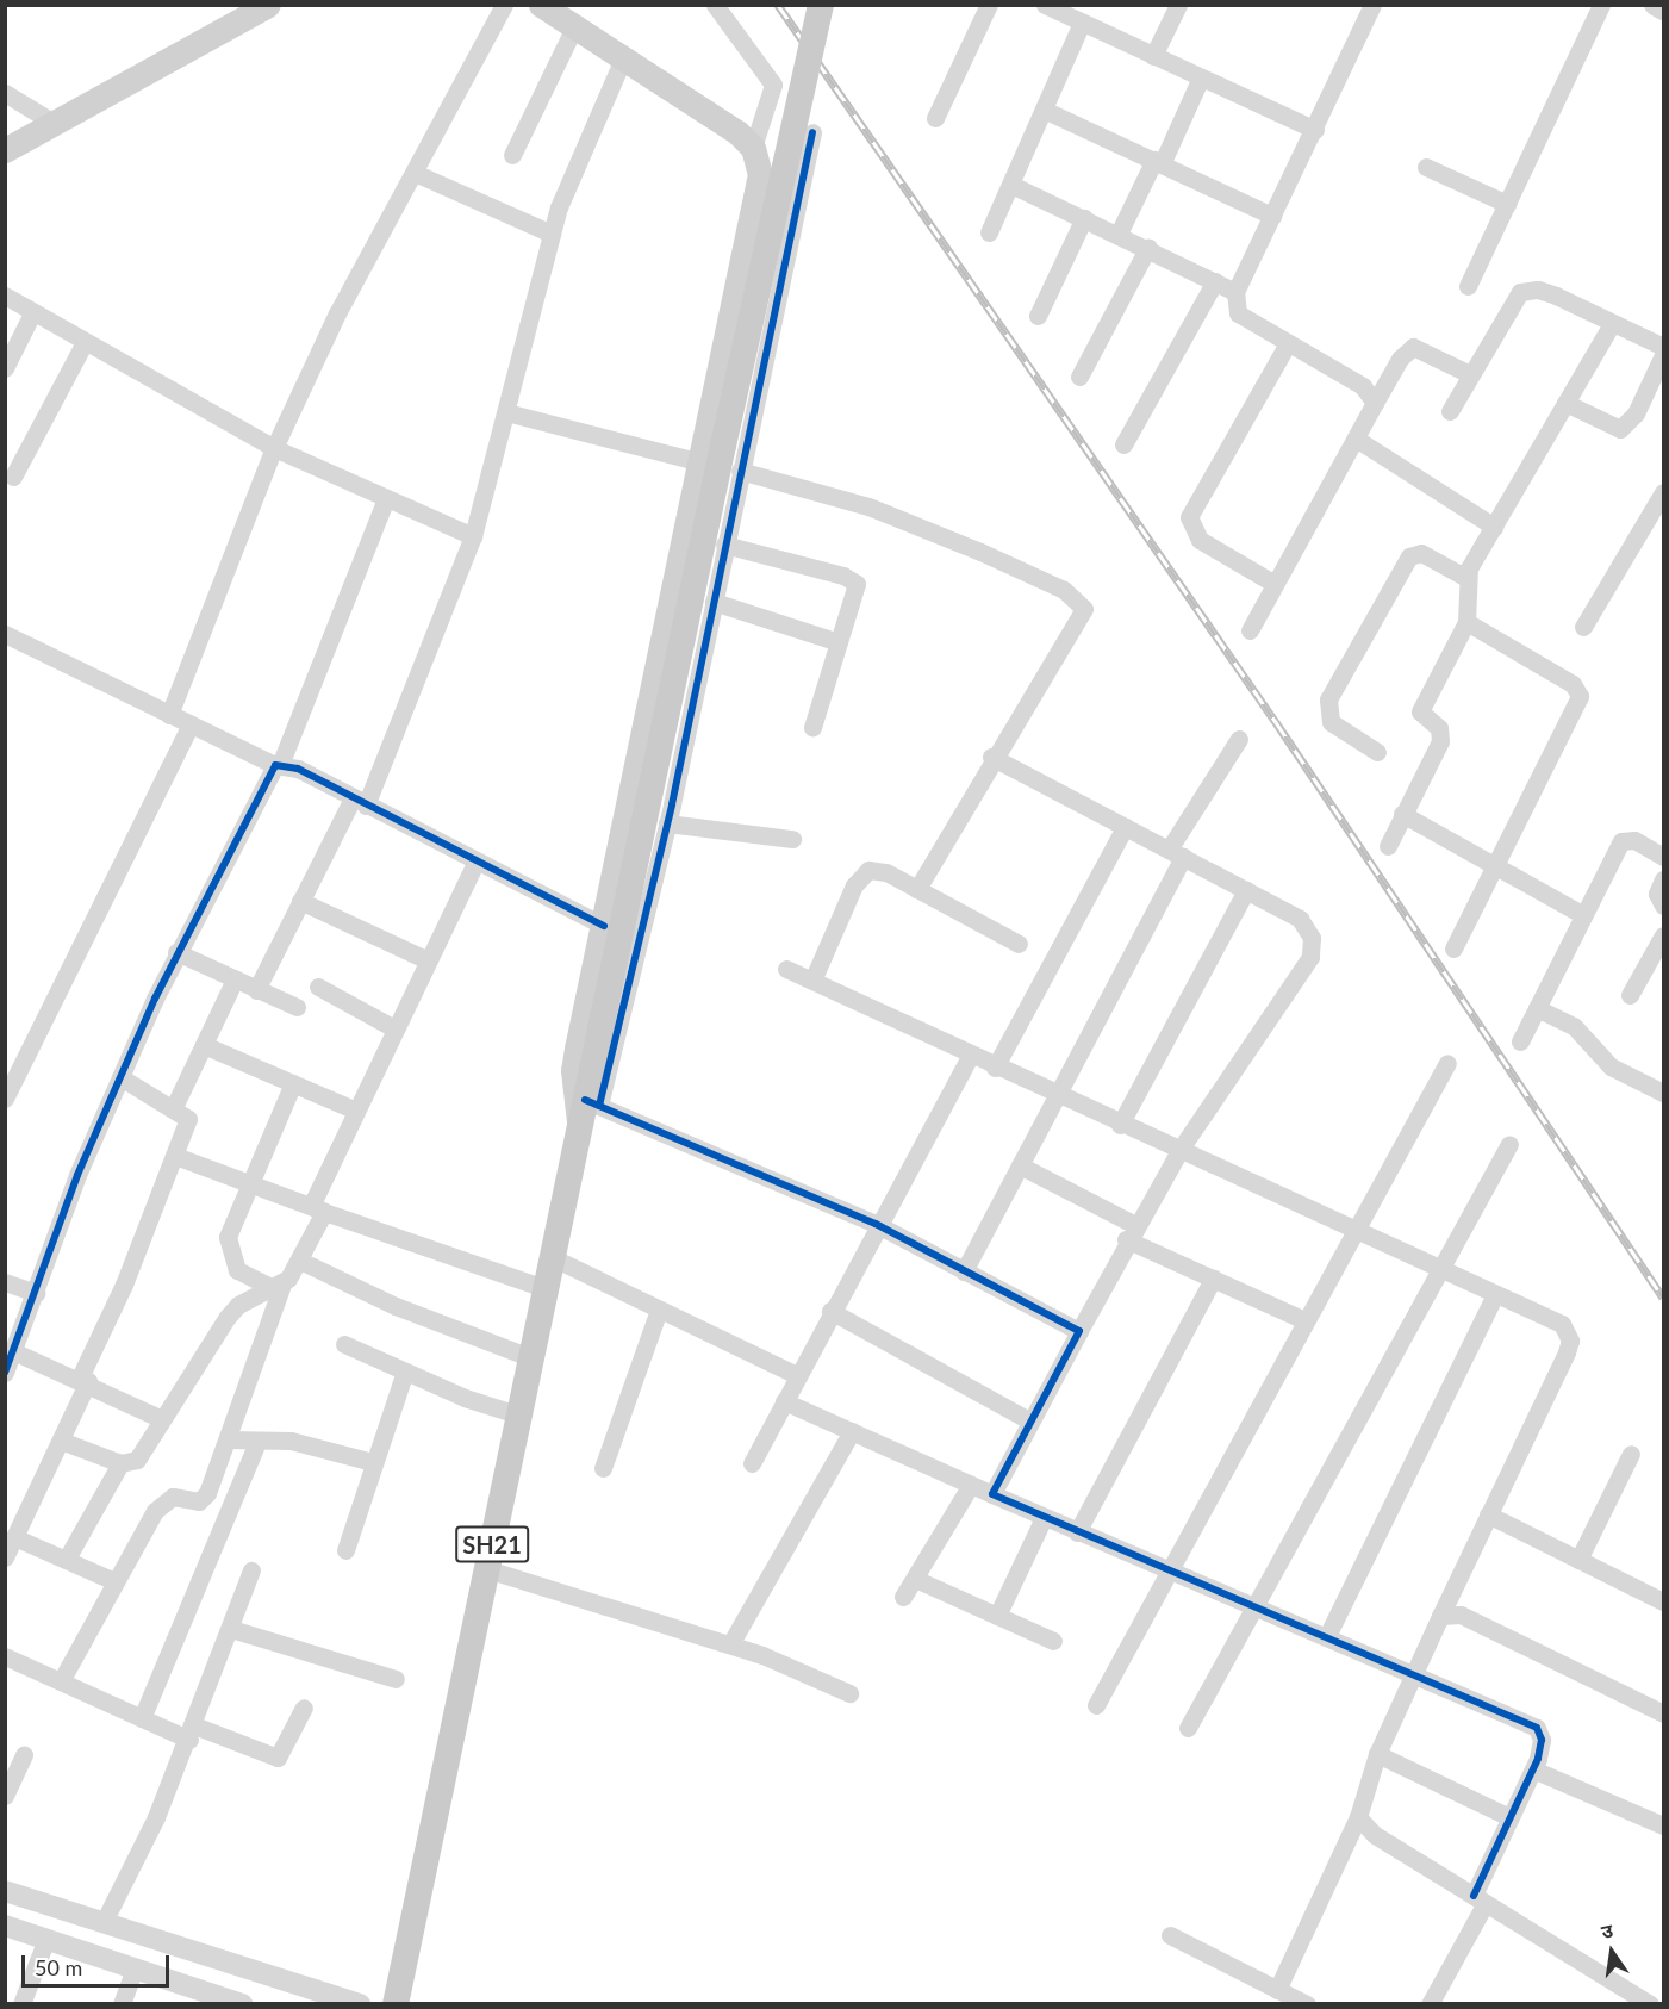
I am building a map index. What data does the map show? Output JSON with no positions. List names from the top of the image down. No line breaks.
{"streets":{"main road":["SH21"]},"scale_bar":"50 m","north":"top"}
